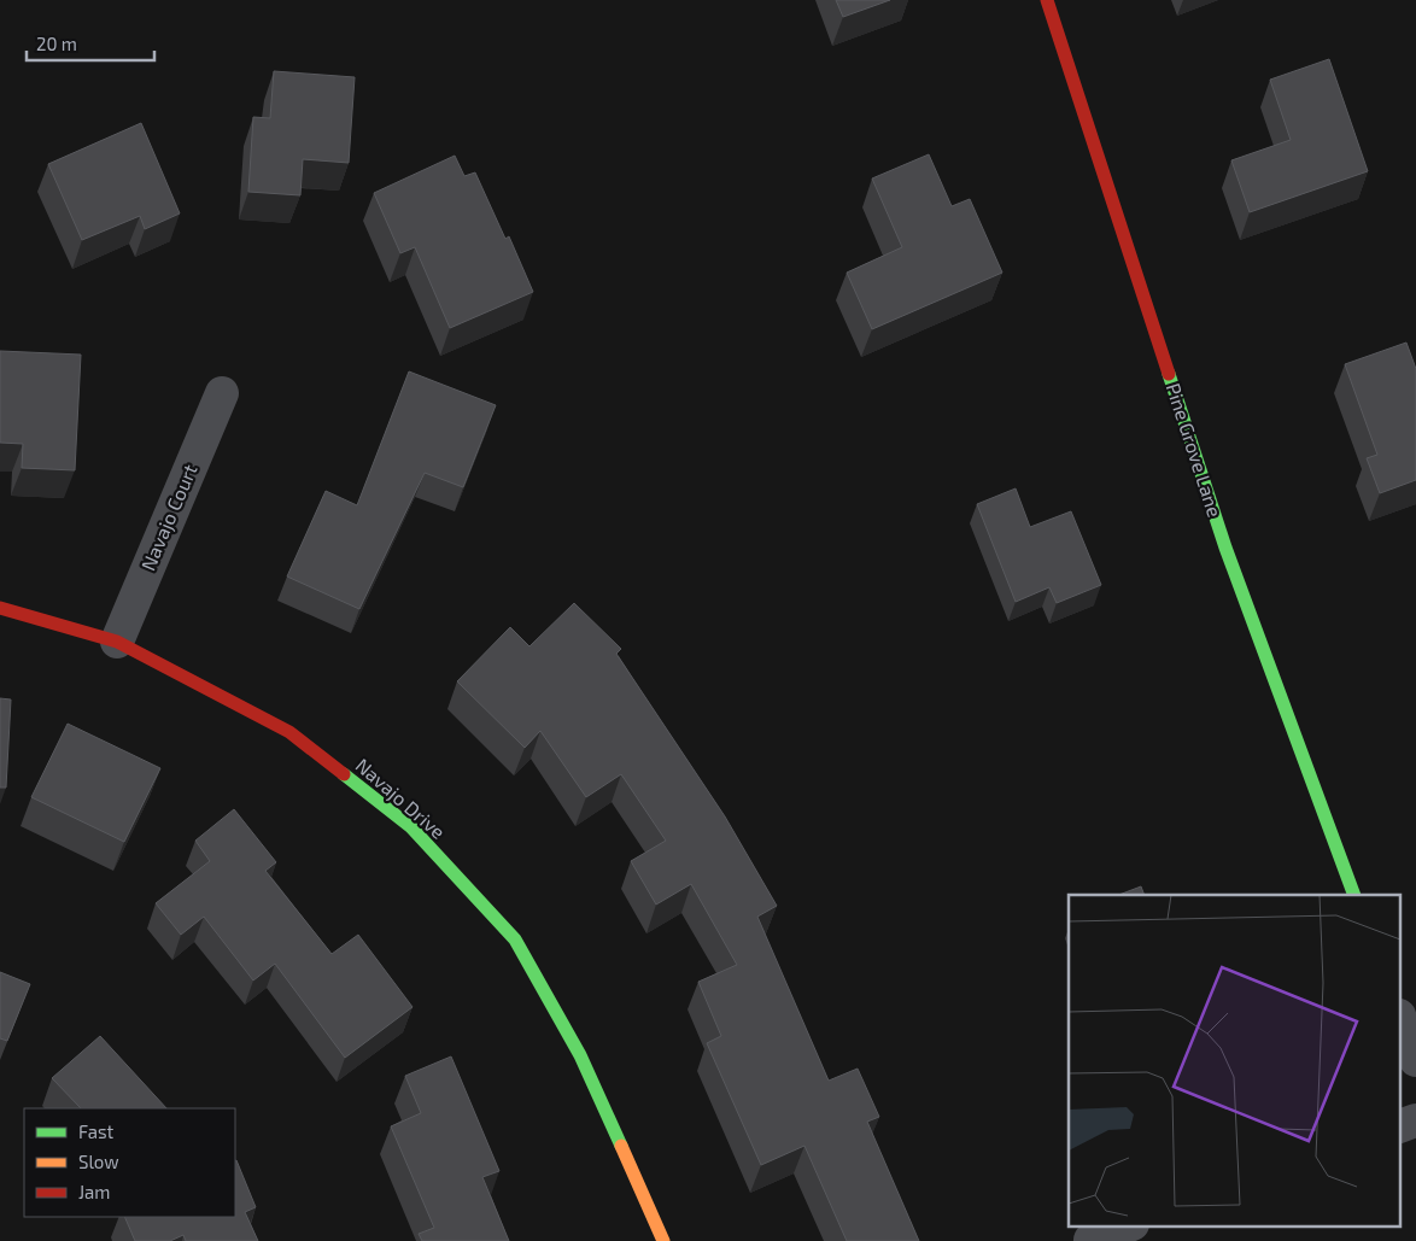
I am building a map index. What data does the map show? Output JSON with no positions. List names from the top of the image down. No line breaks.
{"streets":{"street":["Pine Grove Lane","Navajo Court","Navajo Drive"]},"crossings":[["Navajo Court","Navajo Drive"]],"legend":["Fast","Slow","Jam"],"scale_bar":"20 m"}
